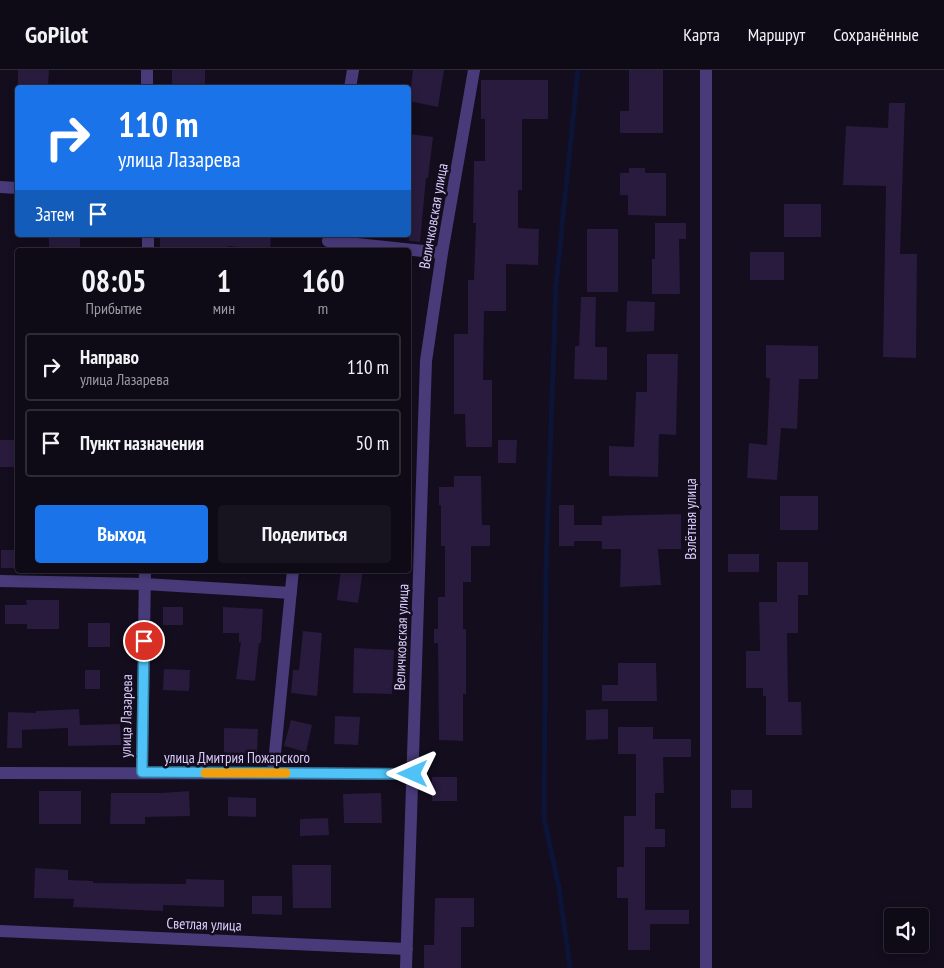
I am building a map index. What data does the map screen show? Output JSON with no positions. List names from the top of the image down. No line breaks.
{"streets":{"street":["Величковская улица","Взлётная улица","улица Лазарева","улица Дмитрия Пожарского","Светлая улица"]},"crossings":[["Величковская улица","улица Дмитрия Пожарского"],["Величковская улица","Светлая улица"],["улица Лазарева","улица Дмитрия Пожарского"]],"page":{"header":"GoPilot","nav":["Карта","Маршрут","Сохранённые"],"turn":["110 m","улица Лазарева"],"then":"Затем","eta":["08:05","Прибытие","1","мин","160","m"],"list":[{"name":"Направо","note":"улица Лазарева","value":"110 m"},{"name":"Пункт назначения","value":"50 m"}],"buttons":["Выход","Поделиться"]}}
